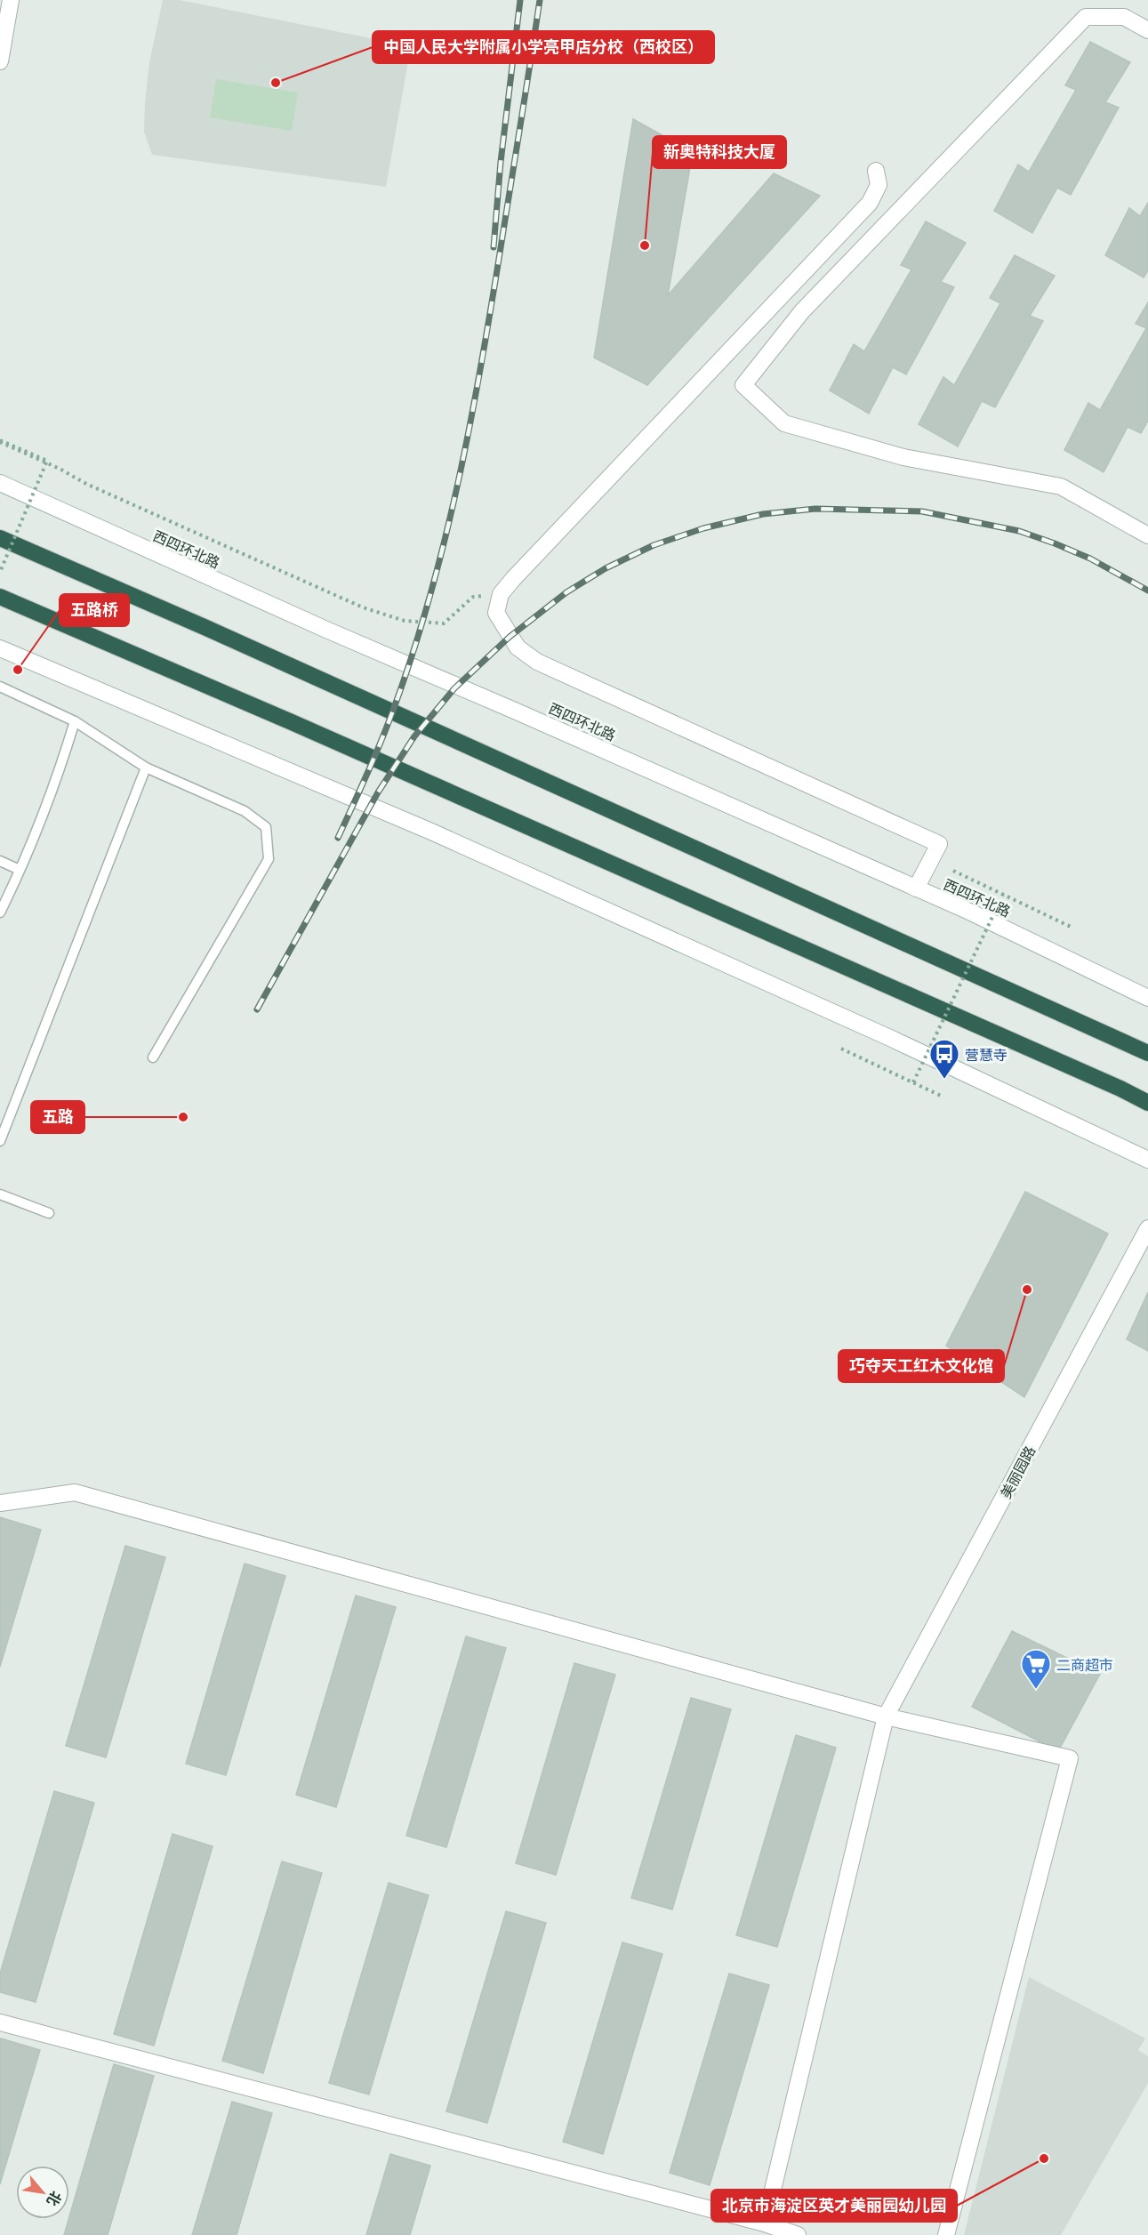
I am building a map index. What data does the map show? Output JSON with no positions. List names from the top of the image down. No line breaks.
{"streets":{"street":["西四环北路","美丽园路"]},"places":{"other":["中国人民大学附属小学亮甲店分校（西校区）","新奥特科技大厦","五路桥","五路","巧夺天工红木文化馆","北京市海淀区英才美丽园幼儿园"],"bus stop":["营慧寺"],"supermarket":["二商超市"]},"north":"bottom right"}
